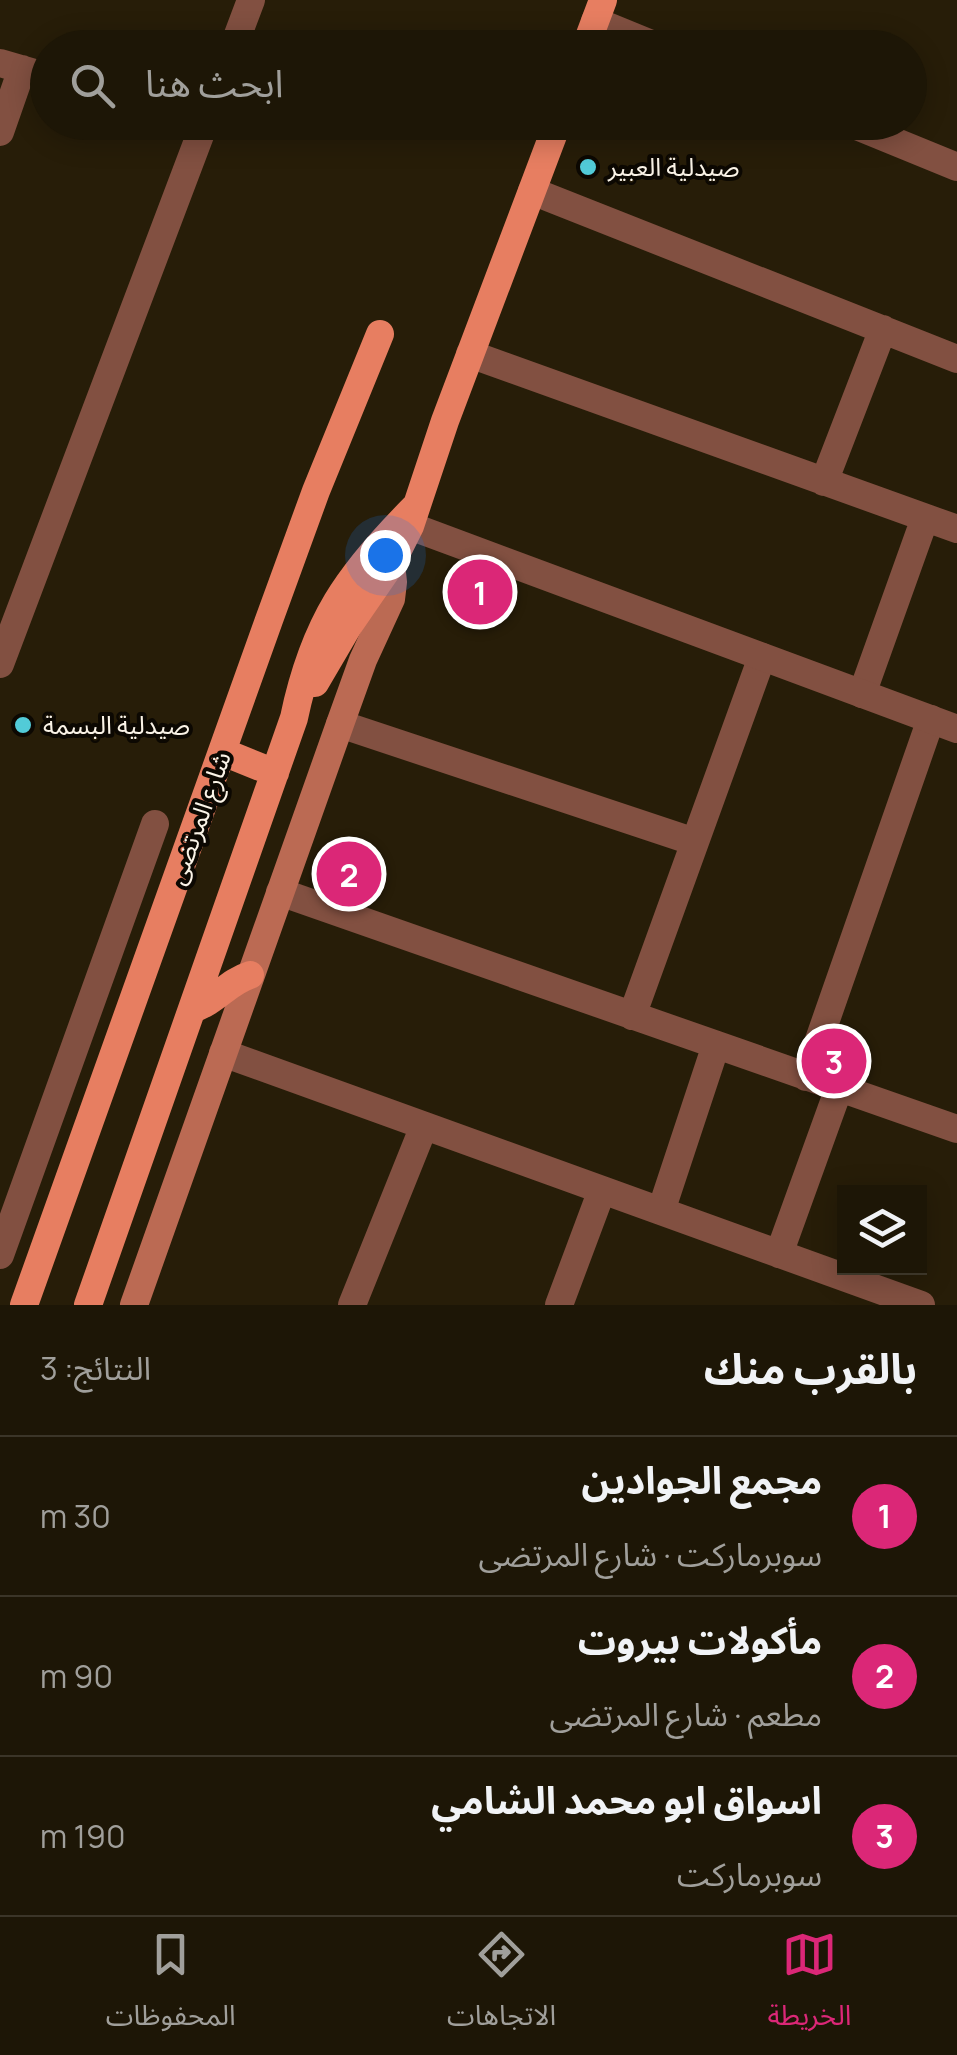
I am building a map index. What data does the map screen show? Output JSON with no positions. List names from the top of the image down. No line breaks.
{"streets":{"main road":["شارع المرتضى"]},"places":["صيدلية العبير","صيدلية البسمة"],"page":{"search":"ابحث هنا","pins":["1","2","3"],"heading":["بالقرب منك","النتائج: 3"],"list":[{"mark":"1","name":"مجمع الجوادين","note":"سوبرماركت · شارع المرتضى","value":"30 m"},{"mark":"2","name":"مأكولات بيروت","note":"مطعم · شارع المرتضى","value":"90 m"},{"mark":"3","name":"اسواق ابو محمد الشامي","note":"سوبرماركت","value":"190 m"}],"nav":["الخريطة","الاتجاهات","المحفوظات"]}}
